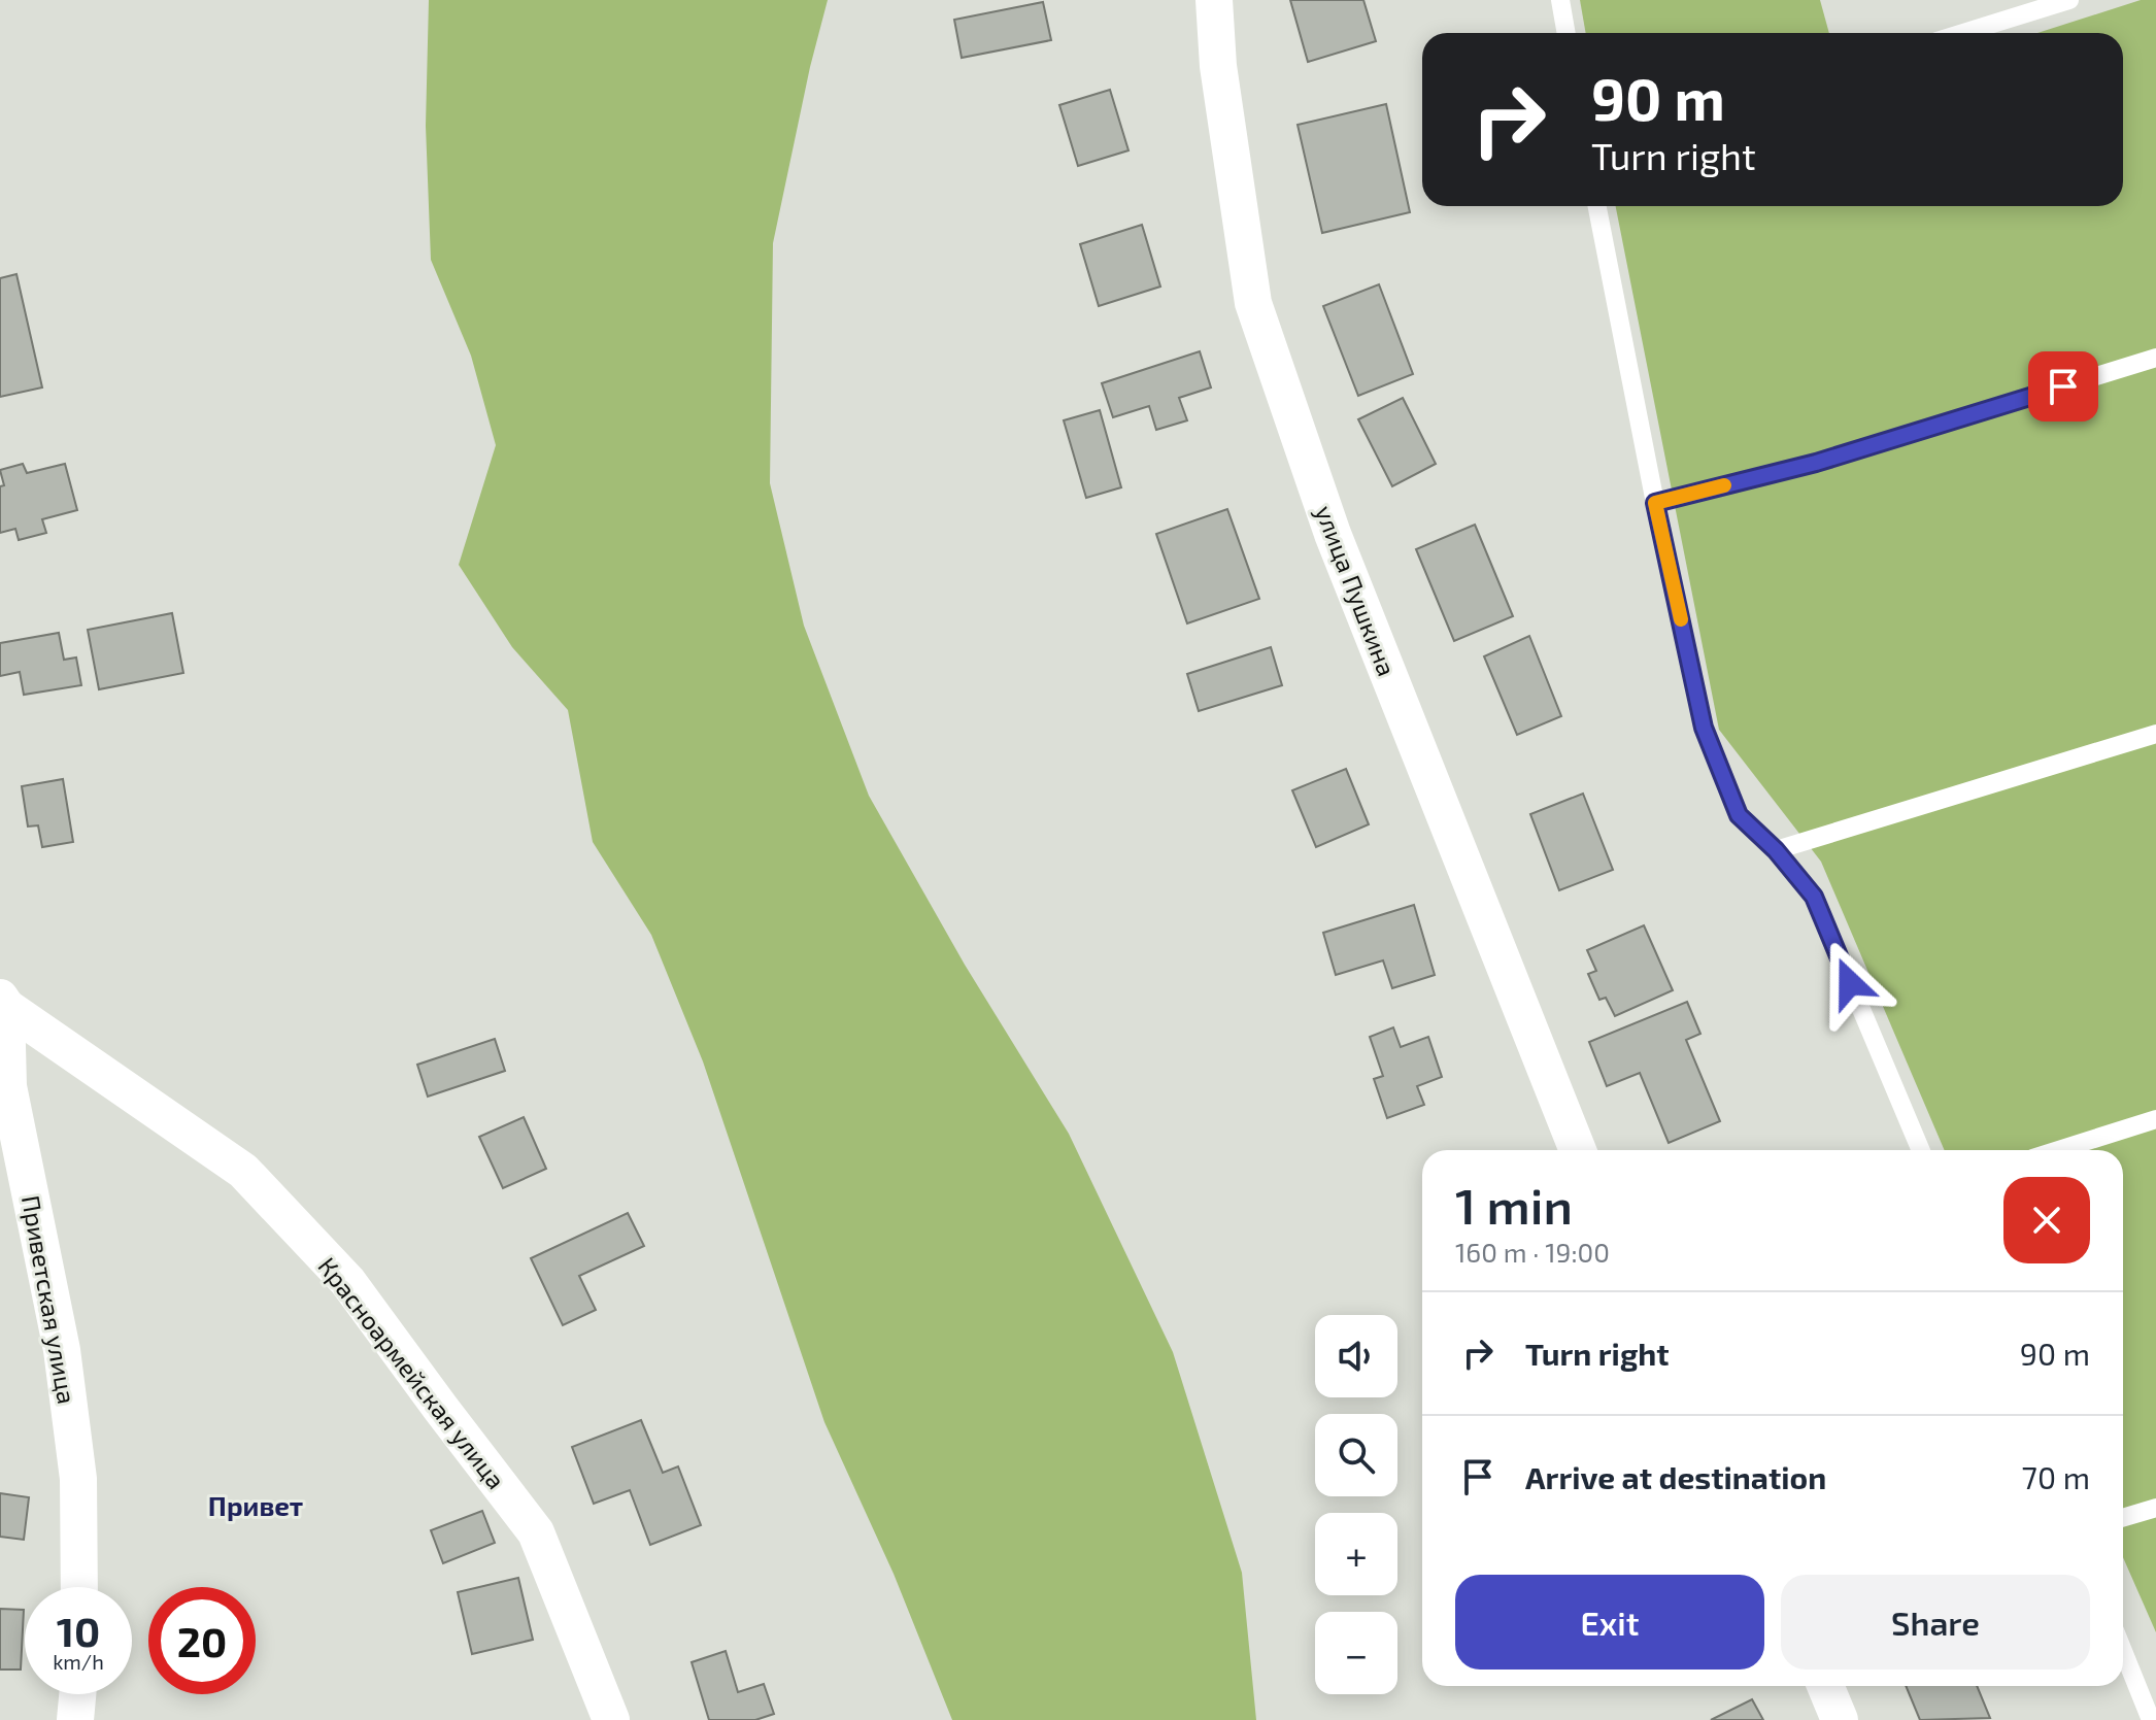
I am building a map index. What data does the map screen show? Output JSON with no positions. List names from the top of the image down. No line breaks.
{"streets":{"street":["улица Пушкина","Приветская улица","Красноармейская улица"]},"crossings":[["Приветская улица","Красноармейская улица"]],"districts":["Привет"],"page":{"turn":["90 m","Turn right"],"heading":["1 min","160 m · 19:00"],"list":[{"name":"Turn right","value":"90 m"},{"name":"Arrive at destination","value":"70 m"}],"map_buttons":["+","−"],"buttons":["Exit","Share"],"speed":"10 km/h","limit":"20"}}
